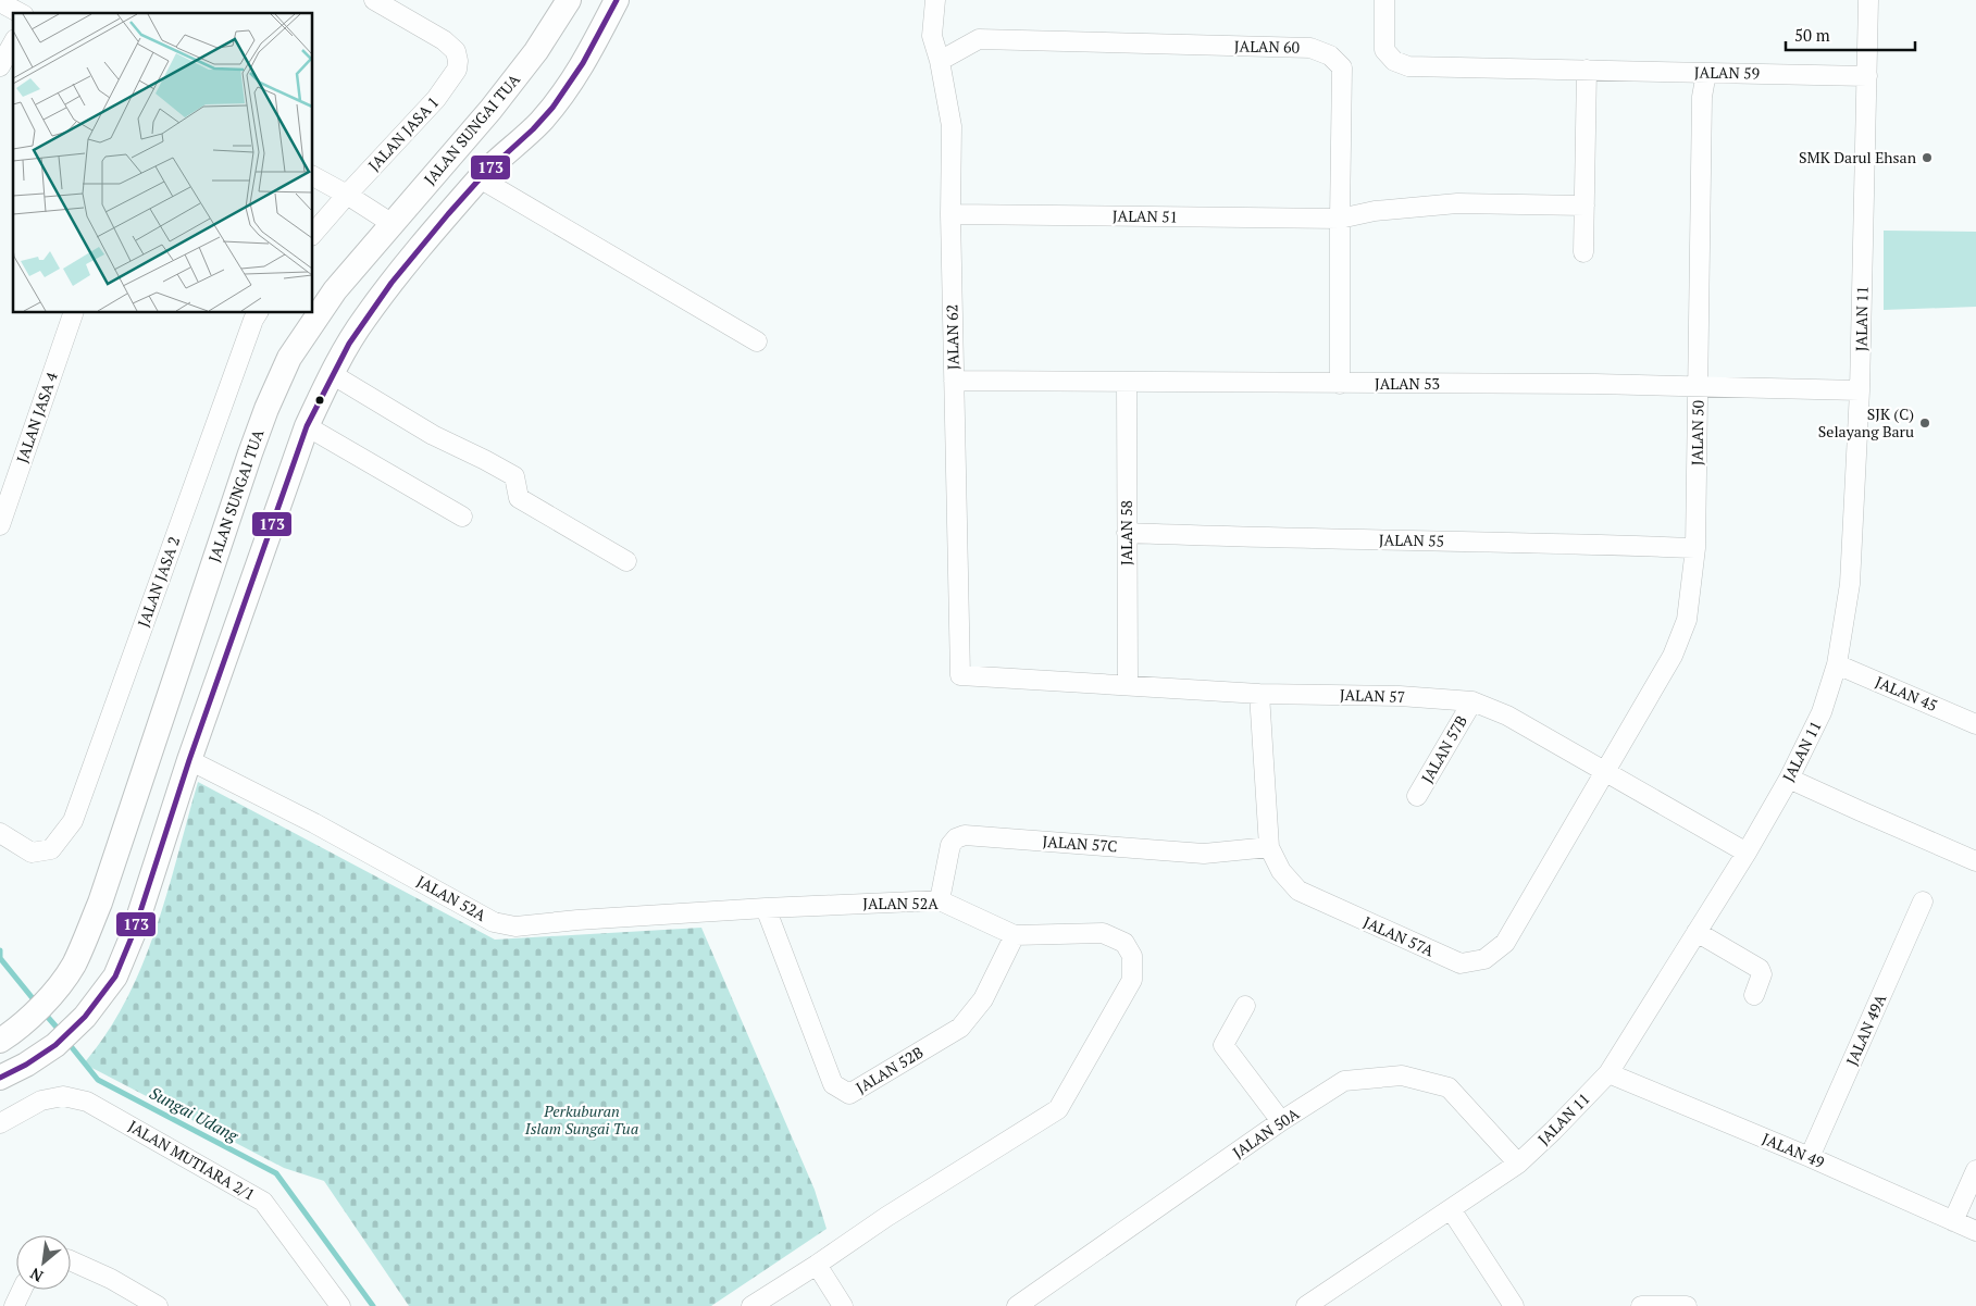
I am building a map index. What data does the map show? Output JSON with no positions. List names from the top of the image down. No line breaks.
{"streets":{"main road":["JALAN SUNGAI TUA"],"street":["JALAN 60","JALAN 59","JALAN JASA 1","JALAN 51","JALAN 11","JALAN 62","JALAN 53","JALAN JASA 4","JALAN 50","JALAN 58","JALAN 55","JALAN JASA 2","JALAN 45","JALAN 57","JALAN 57B","JALAN 57C","JALAN 52A","JALAN 57A","JALAN 49A","JALAN 52B","JALAN 50A","JALAN 49","JALAN MUTIARA 2/1"]},"crossings":[["JALAN 60","JALAN 51"],["JALAN 60","JALAN 62"],["JALAN 60","JALAN 53"],["JALAN 59","JALAN 11"],["JALAN 59","JALAN 50"],["JALAN 51","JALAN 62"],["JALAN 11","JALAN 53"],["JALAN 11","JALAN 45"],["JALAN 11","JALAN 57"],["JALAN 11","JALAN 50A"],["JALAN 11","JALAN 49"],["JALAN 62","JALAN 53"],["JALAN 62","JALAN 57"],["JALAN 53","JALAN 50"],["JALAN 53","JALAN 58"],["JALAN 50","JALAN 55"],["JALAN 50","JALAN 57"],["JALAN 50","JALAN 57A"],["JALAN 58","JALAN 55"],["JALAN 58","JALAN 57"],["JALAN 57","JALAN 57B"],["JALAN 57","JALAN 57A"],["JALAN 57C","JALAN 52A"],["JALAN 57C","JALAN 57A"],["JALAN 52A","JALAN 52B"],["JALAN 49A","JALAN 49"]],"water":["Sungai Udang"],"parks":["Perkuburan Islam Sungai Tua"],"places":["SMK Darul Ehsan","SJK (C) Selayang Baru"],"lines":["transit line 173"],"scale_bar":"50 m","north":"bottom left"}
